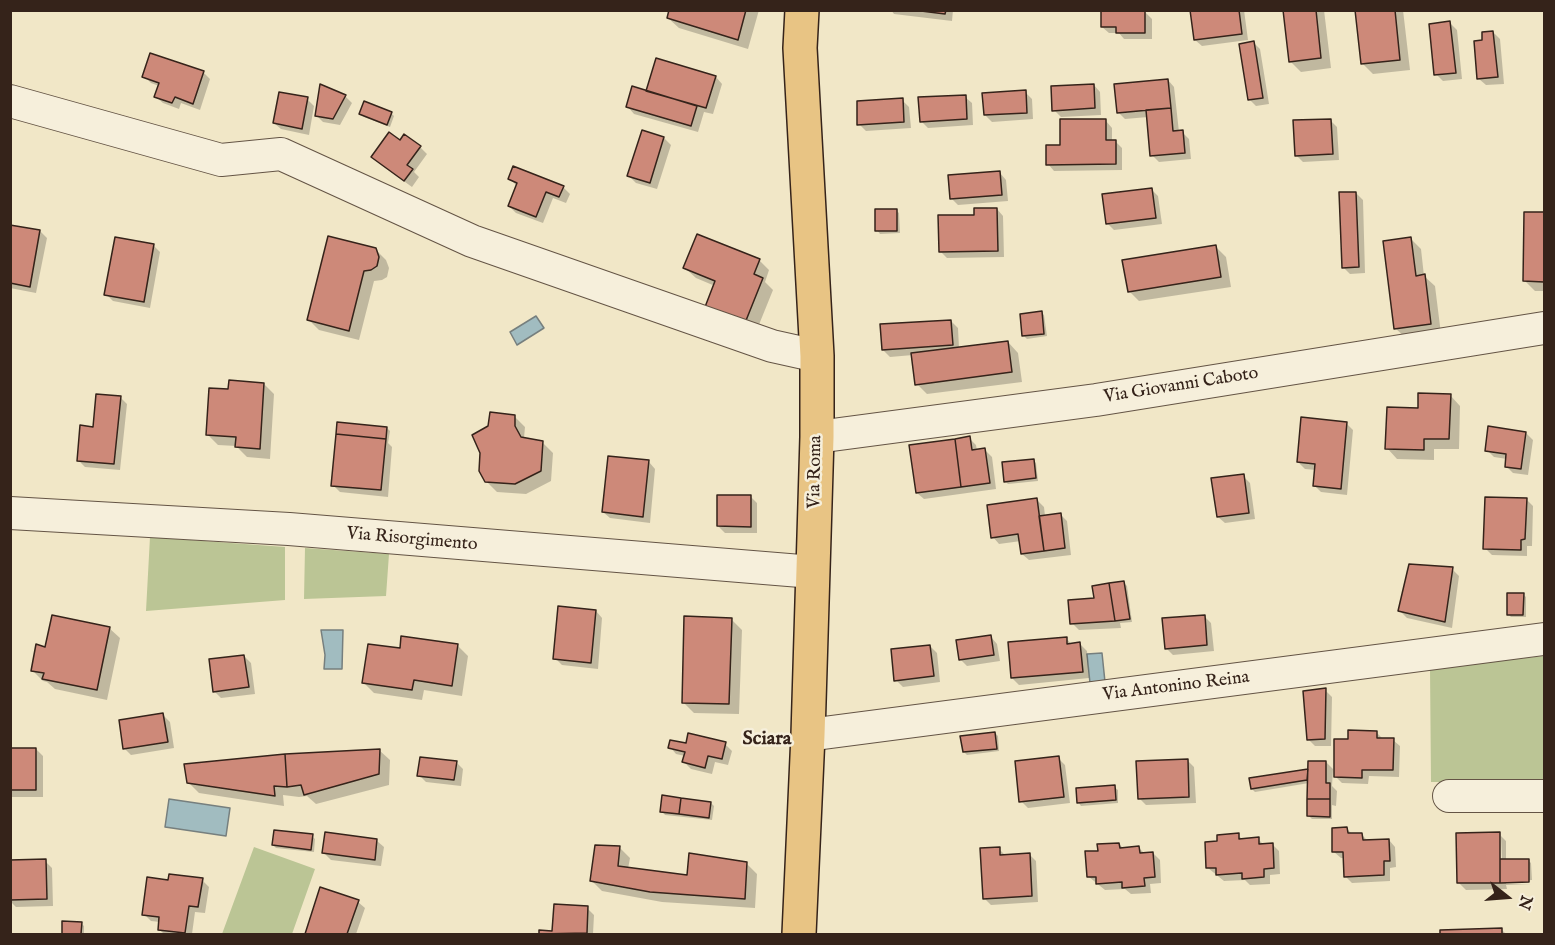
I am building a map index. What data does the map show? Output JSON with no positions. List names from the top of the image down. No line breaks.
{"streets":{"main road":["Via Roma"],"street":["Via Giovanni Caboto","Via Risorgimento","Via Antonino Reina"]},"crossings":[["Via Giovanni Caboto","Via Roma"],["Via Roma","Via Risorgimento"],["Via Roma","Via Antonino Reina"]],"districts":["Sciara"],"north":"right"}
